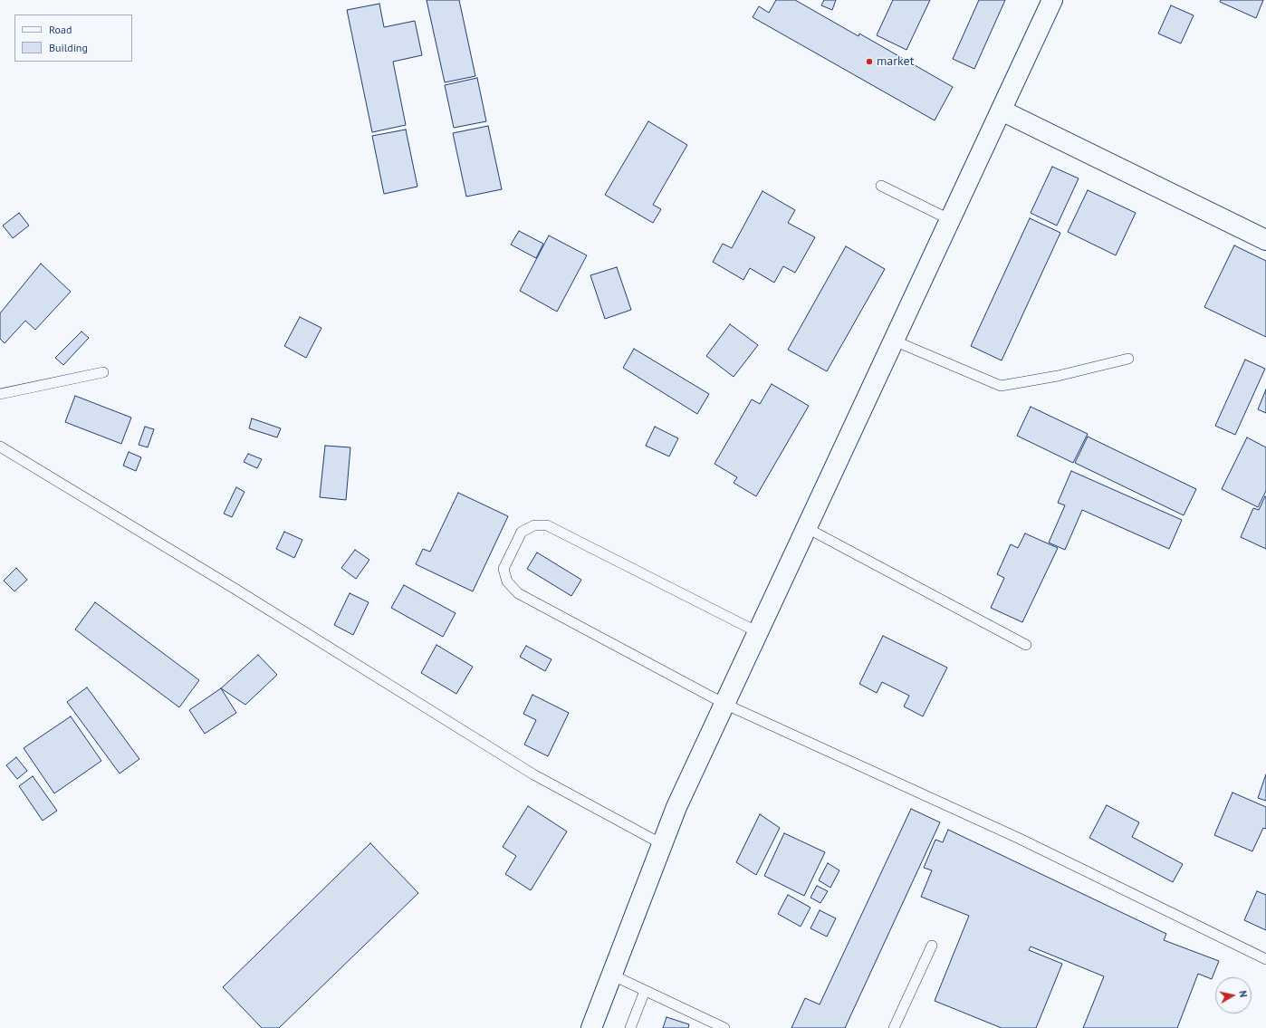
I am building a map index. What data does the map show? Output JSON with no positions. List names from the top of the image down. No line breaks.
{"places":["market"],"legend":["Road","Building"],"north":"right"}
